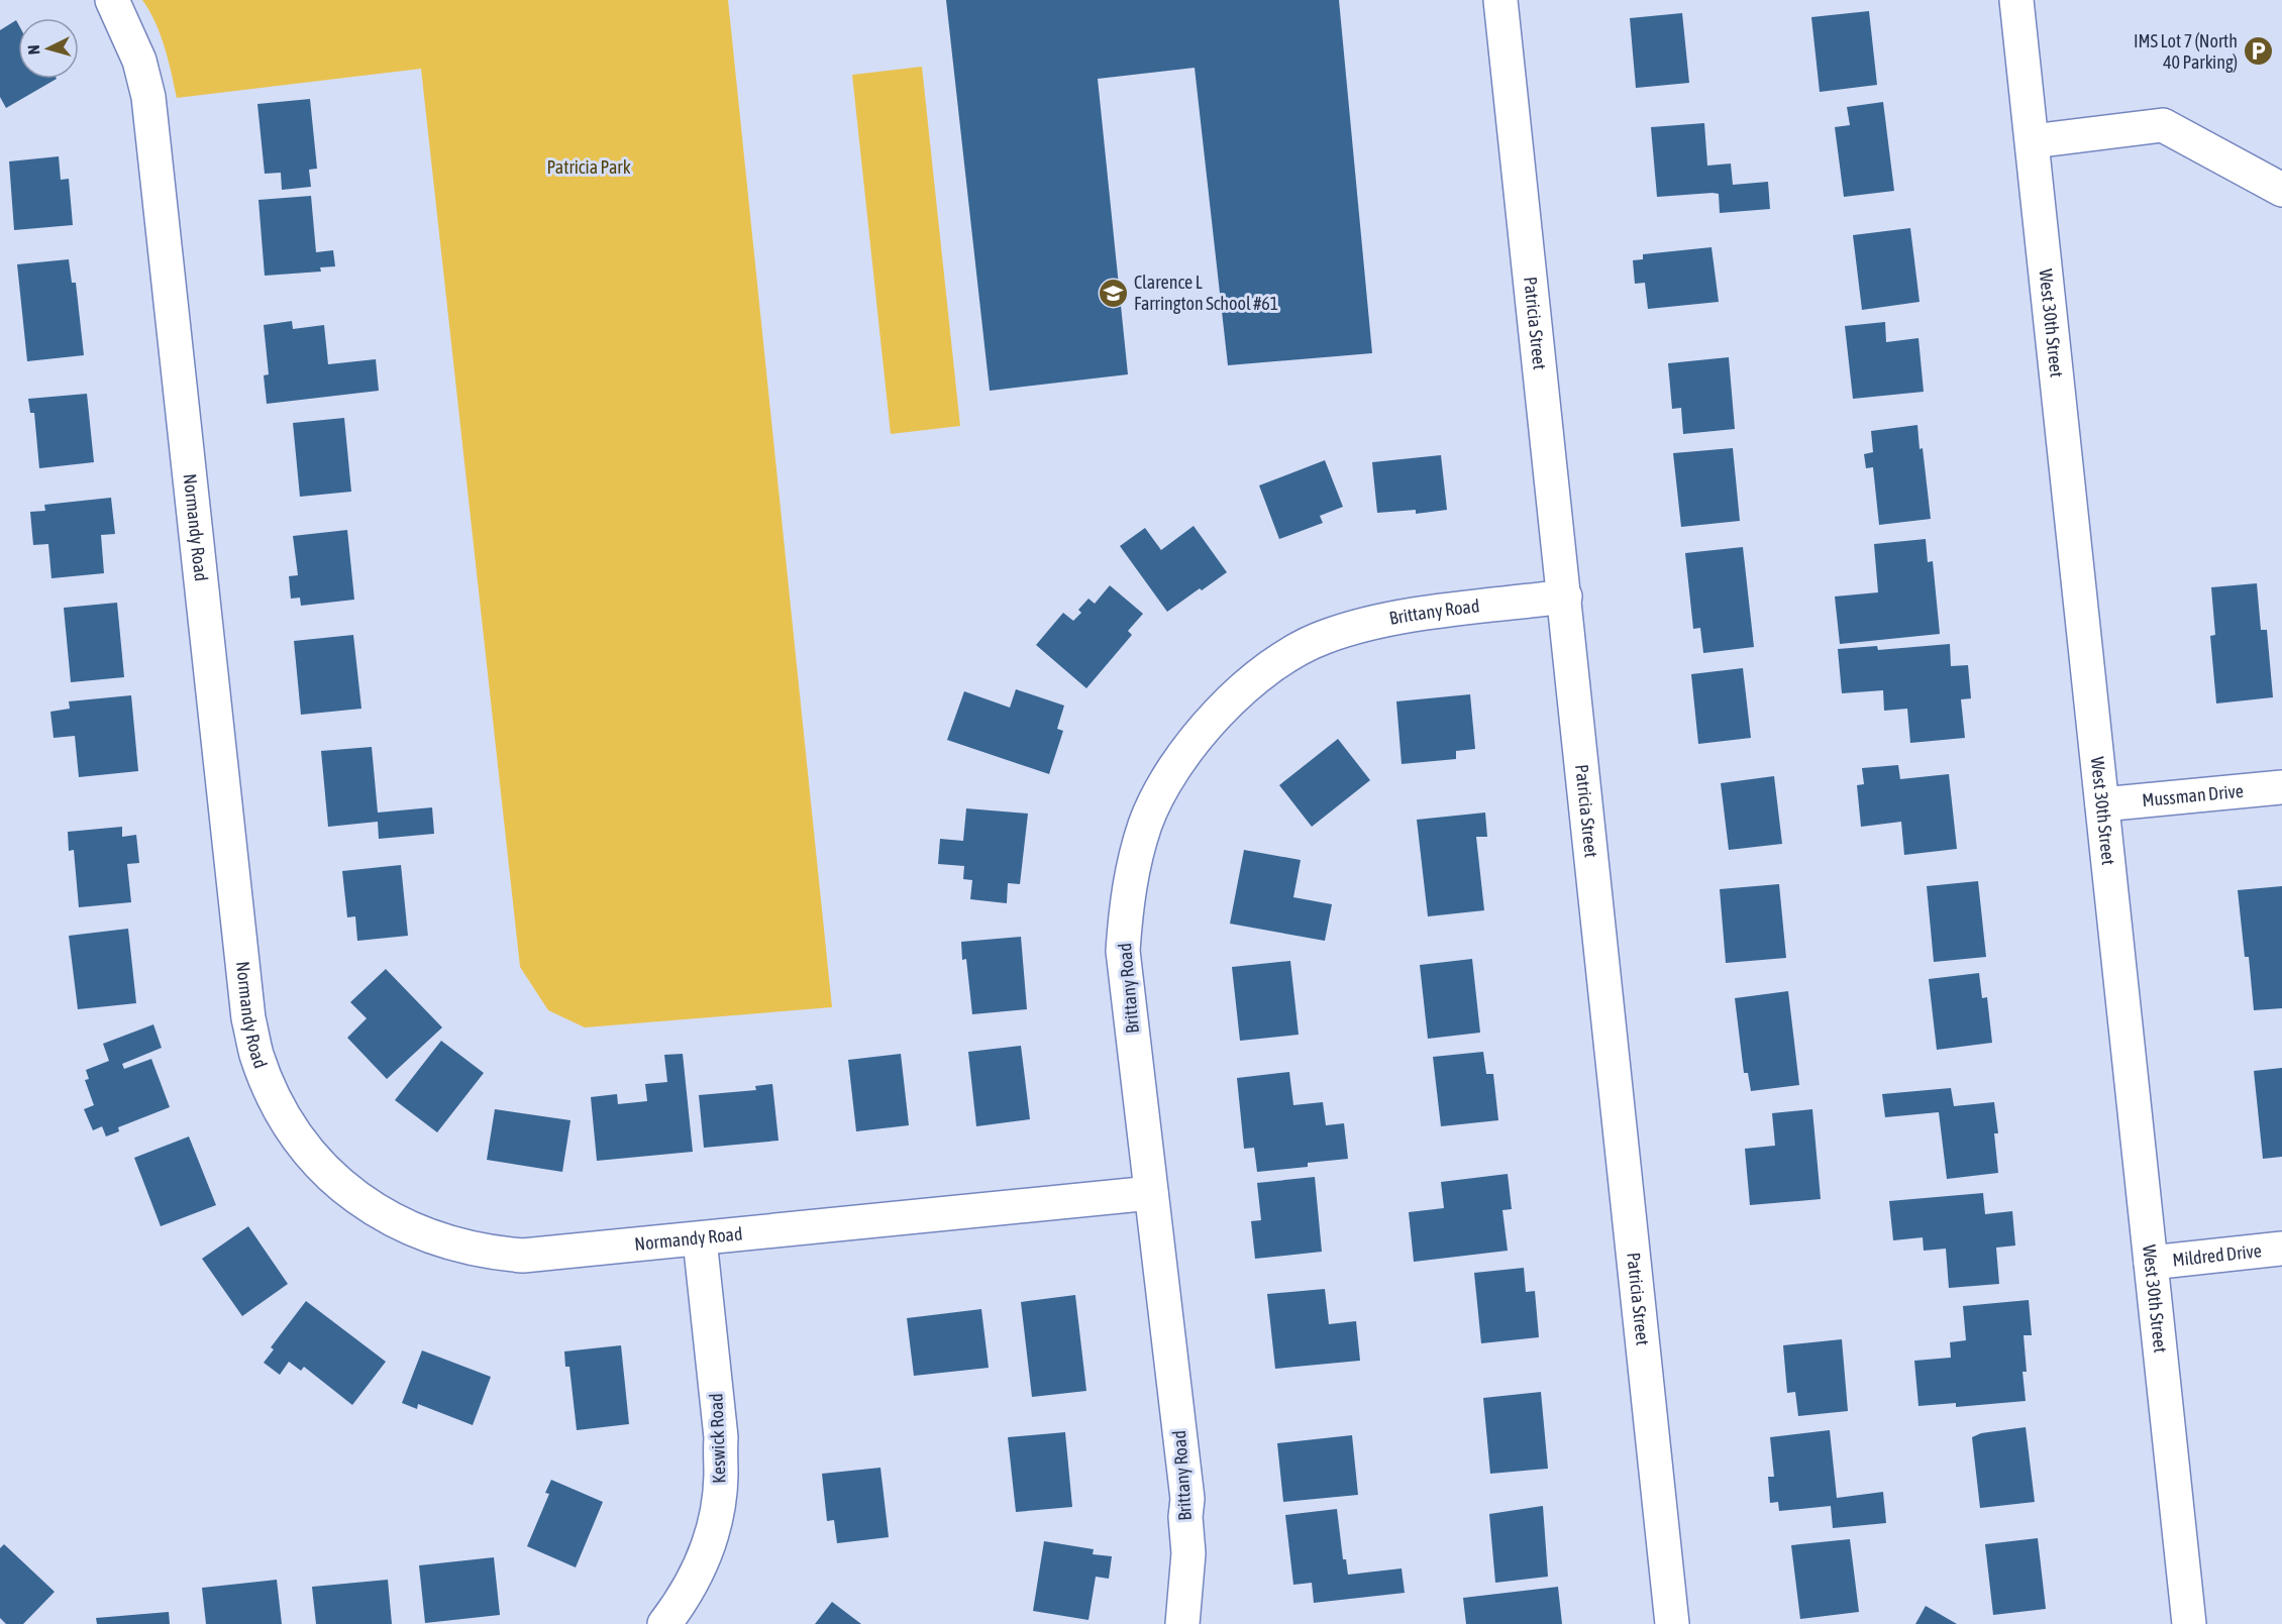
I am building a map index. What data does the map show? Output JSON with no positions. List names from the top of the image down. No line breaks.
{"streets":{"street":["Patricia Street","West 30th Street","Normandy Road","Brittany Road","Mussman Drive","Mildred Drive","Keswick Road"]},"crossings":[["Patricia Street","Brittany Road"],["West 30th Street","Mussman Drive"],["West 30th Street","Mildred Drive"],["Normandy Road","Brittany Road"],["Normandy Road","Keswick Road"]],"parks":["Patricia Park"],"places":{"parking":["IMS Lot 7 (North 40 Parking)"],"school or university":["Clarence L Farrington School #61"]},"north":"left"}
